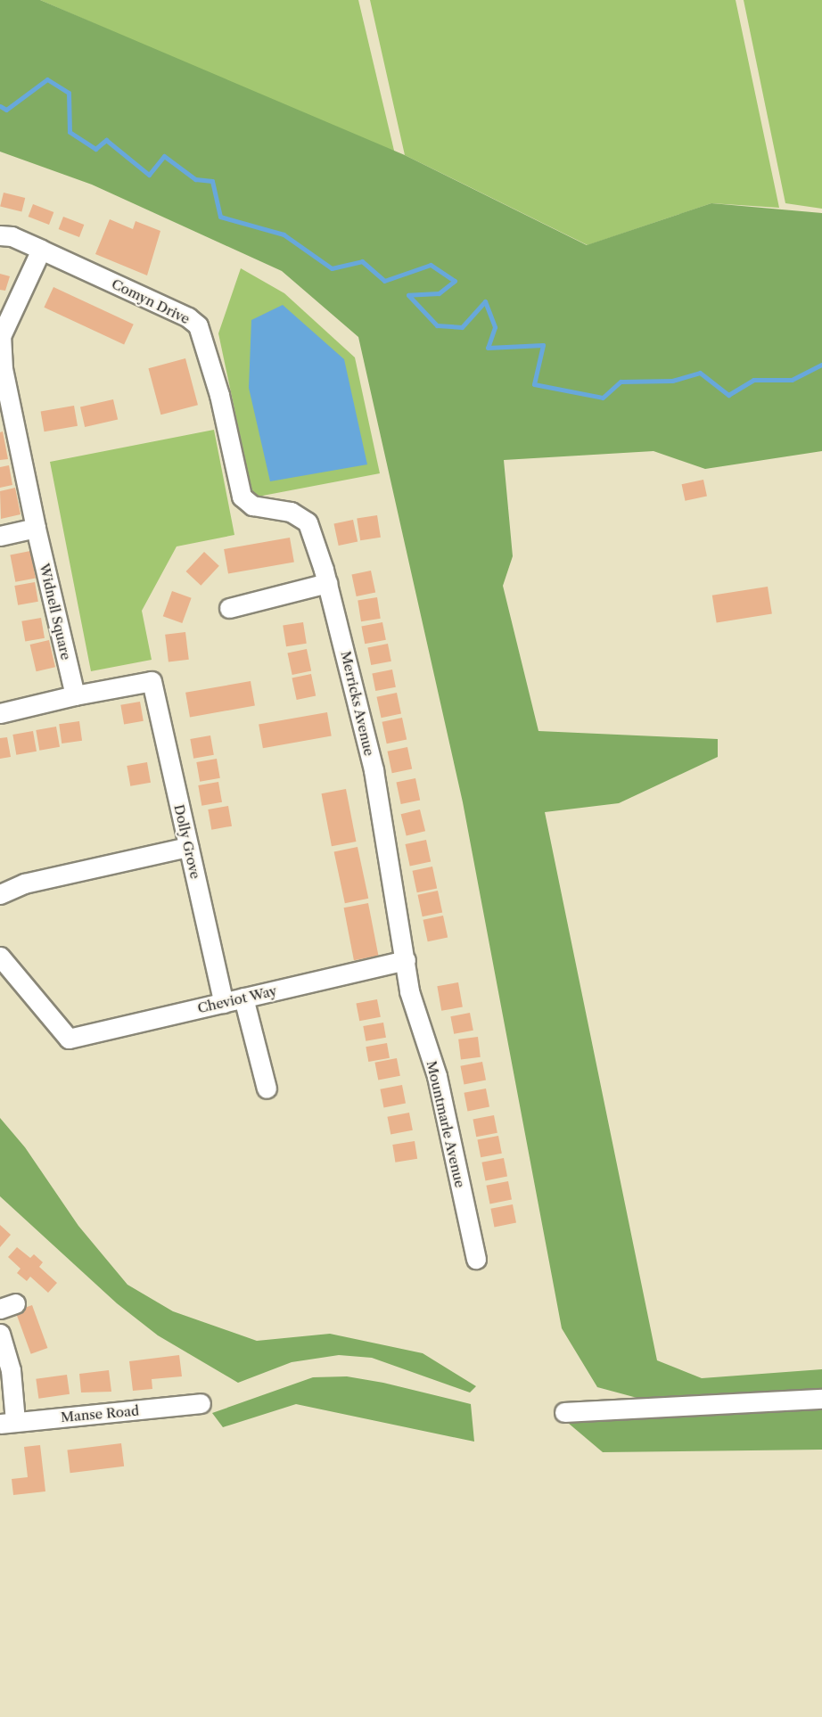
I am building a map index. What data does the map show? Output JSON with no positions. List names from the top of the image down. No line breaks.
{"streets":{"street":["Comyn Drive","Widnell Square","Merricks Avenue","Dolly Grove","Cheviot Way","Mountmarle Avenue","Manse Road"]},"crossings":[["Comyn Drive","Widnell Square"],["Comyn Drive","Merricks Avenue"],["Widnell Square","Dolly Grove"],["Merricks Avenue","Cheviot Way"],["Merricks Avenue","Mountmarle Avenue"],["Dolly Grove","Cheviot Way"],["Cheviot Way","Mountmarle Avenue"]]}
